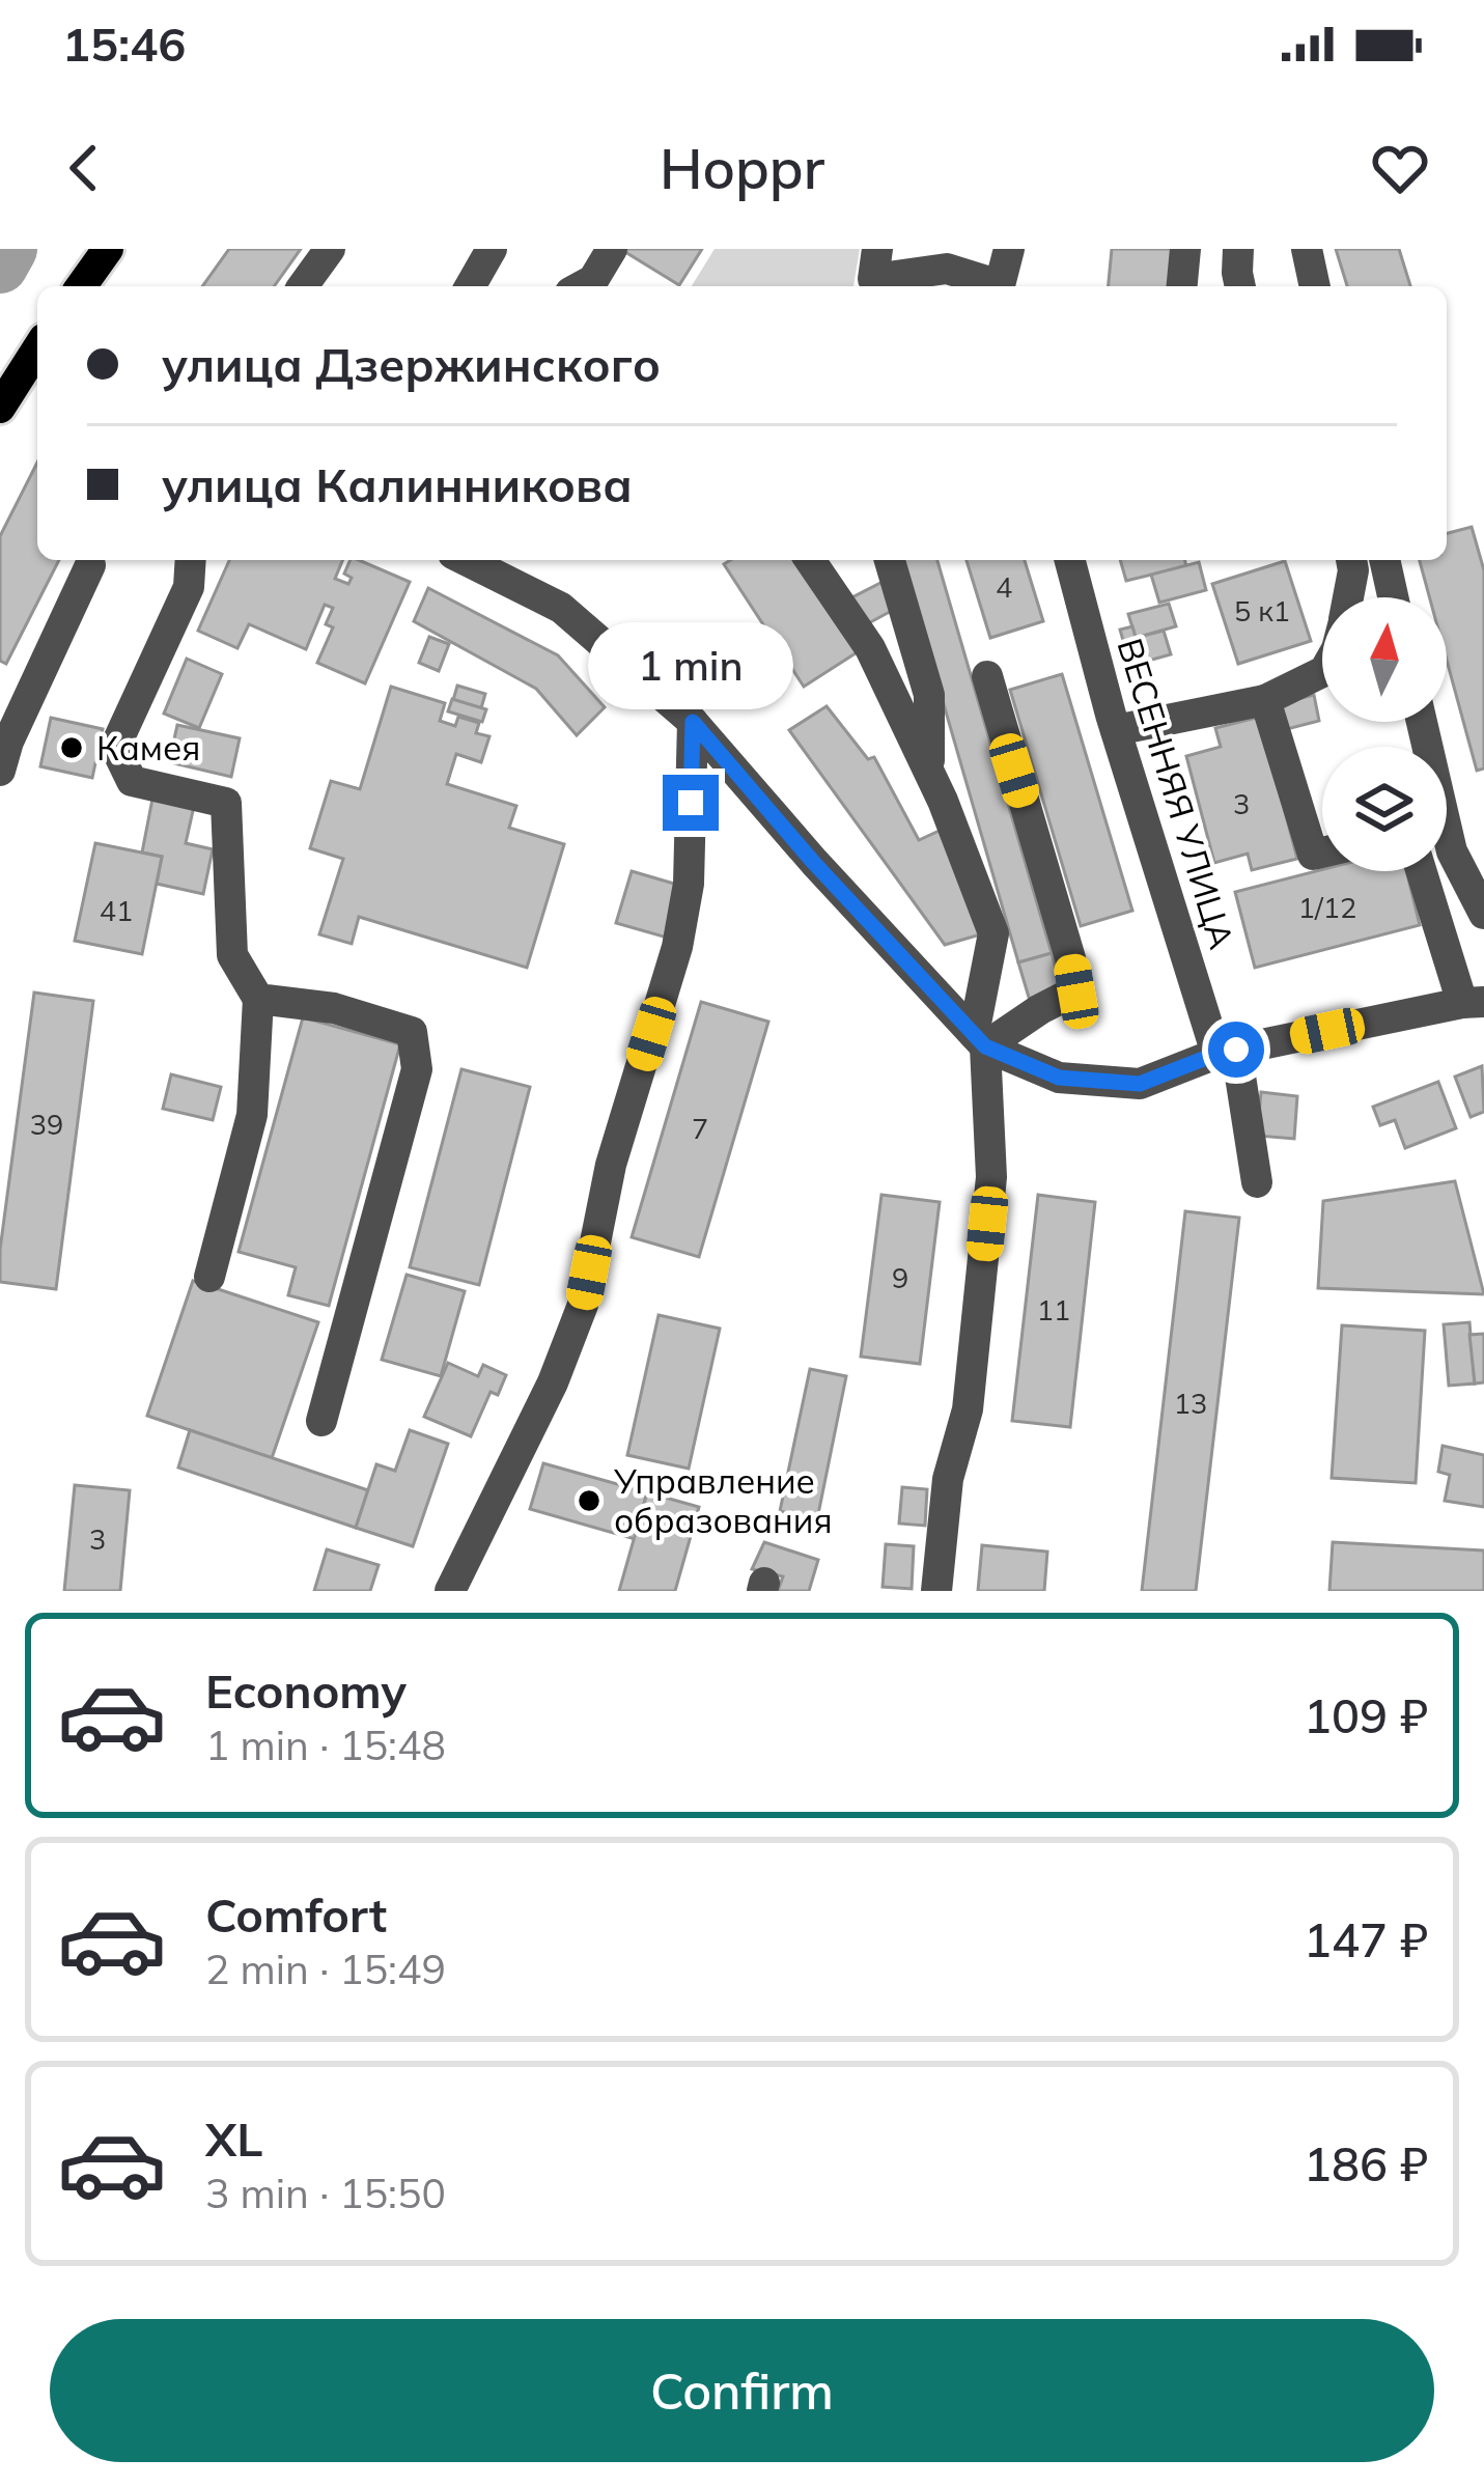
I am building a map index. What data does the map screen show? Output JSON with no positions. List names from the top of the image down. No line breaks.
{"streets":{"street":["ВЕСЕННЯЯ УЛИЦА"]},"places":["Камея","Управление образования"],"house_numbers":["4","5 к1","3","1/12","41","39","7","9","11","13","3"],"north":"top","page":{"status":"15:46","header":"Hoppr","banner":["улица Дзержинского","улица Калинникова"],"bubble":"1 min","list":[{"name":"Economy","note":"1 min · 15:48","value":"109 ₽"},{"name":"Comfort","note":"2 min · 15:49","value":"147 ₽"},{"name":"XL","note":"3 min · 15:50","value":"186 ₽"}],"buttons":"Confirm"}}
